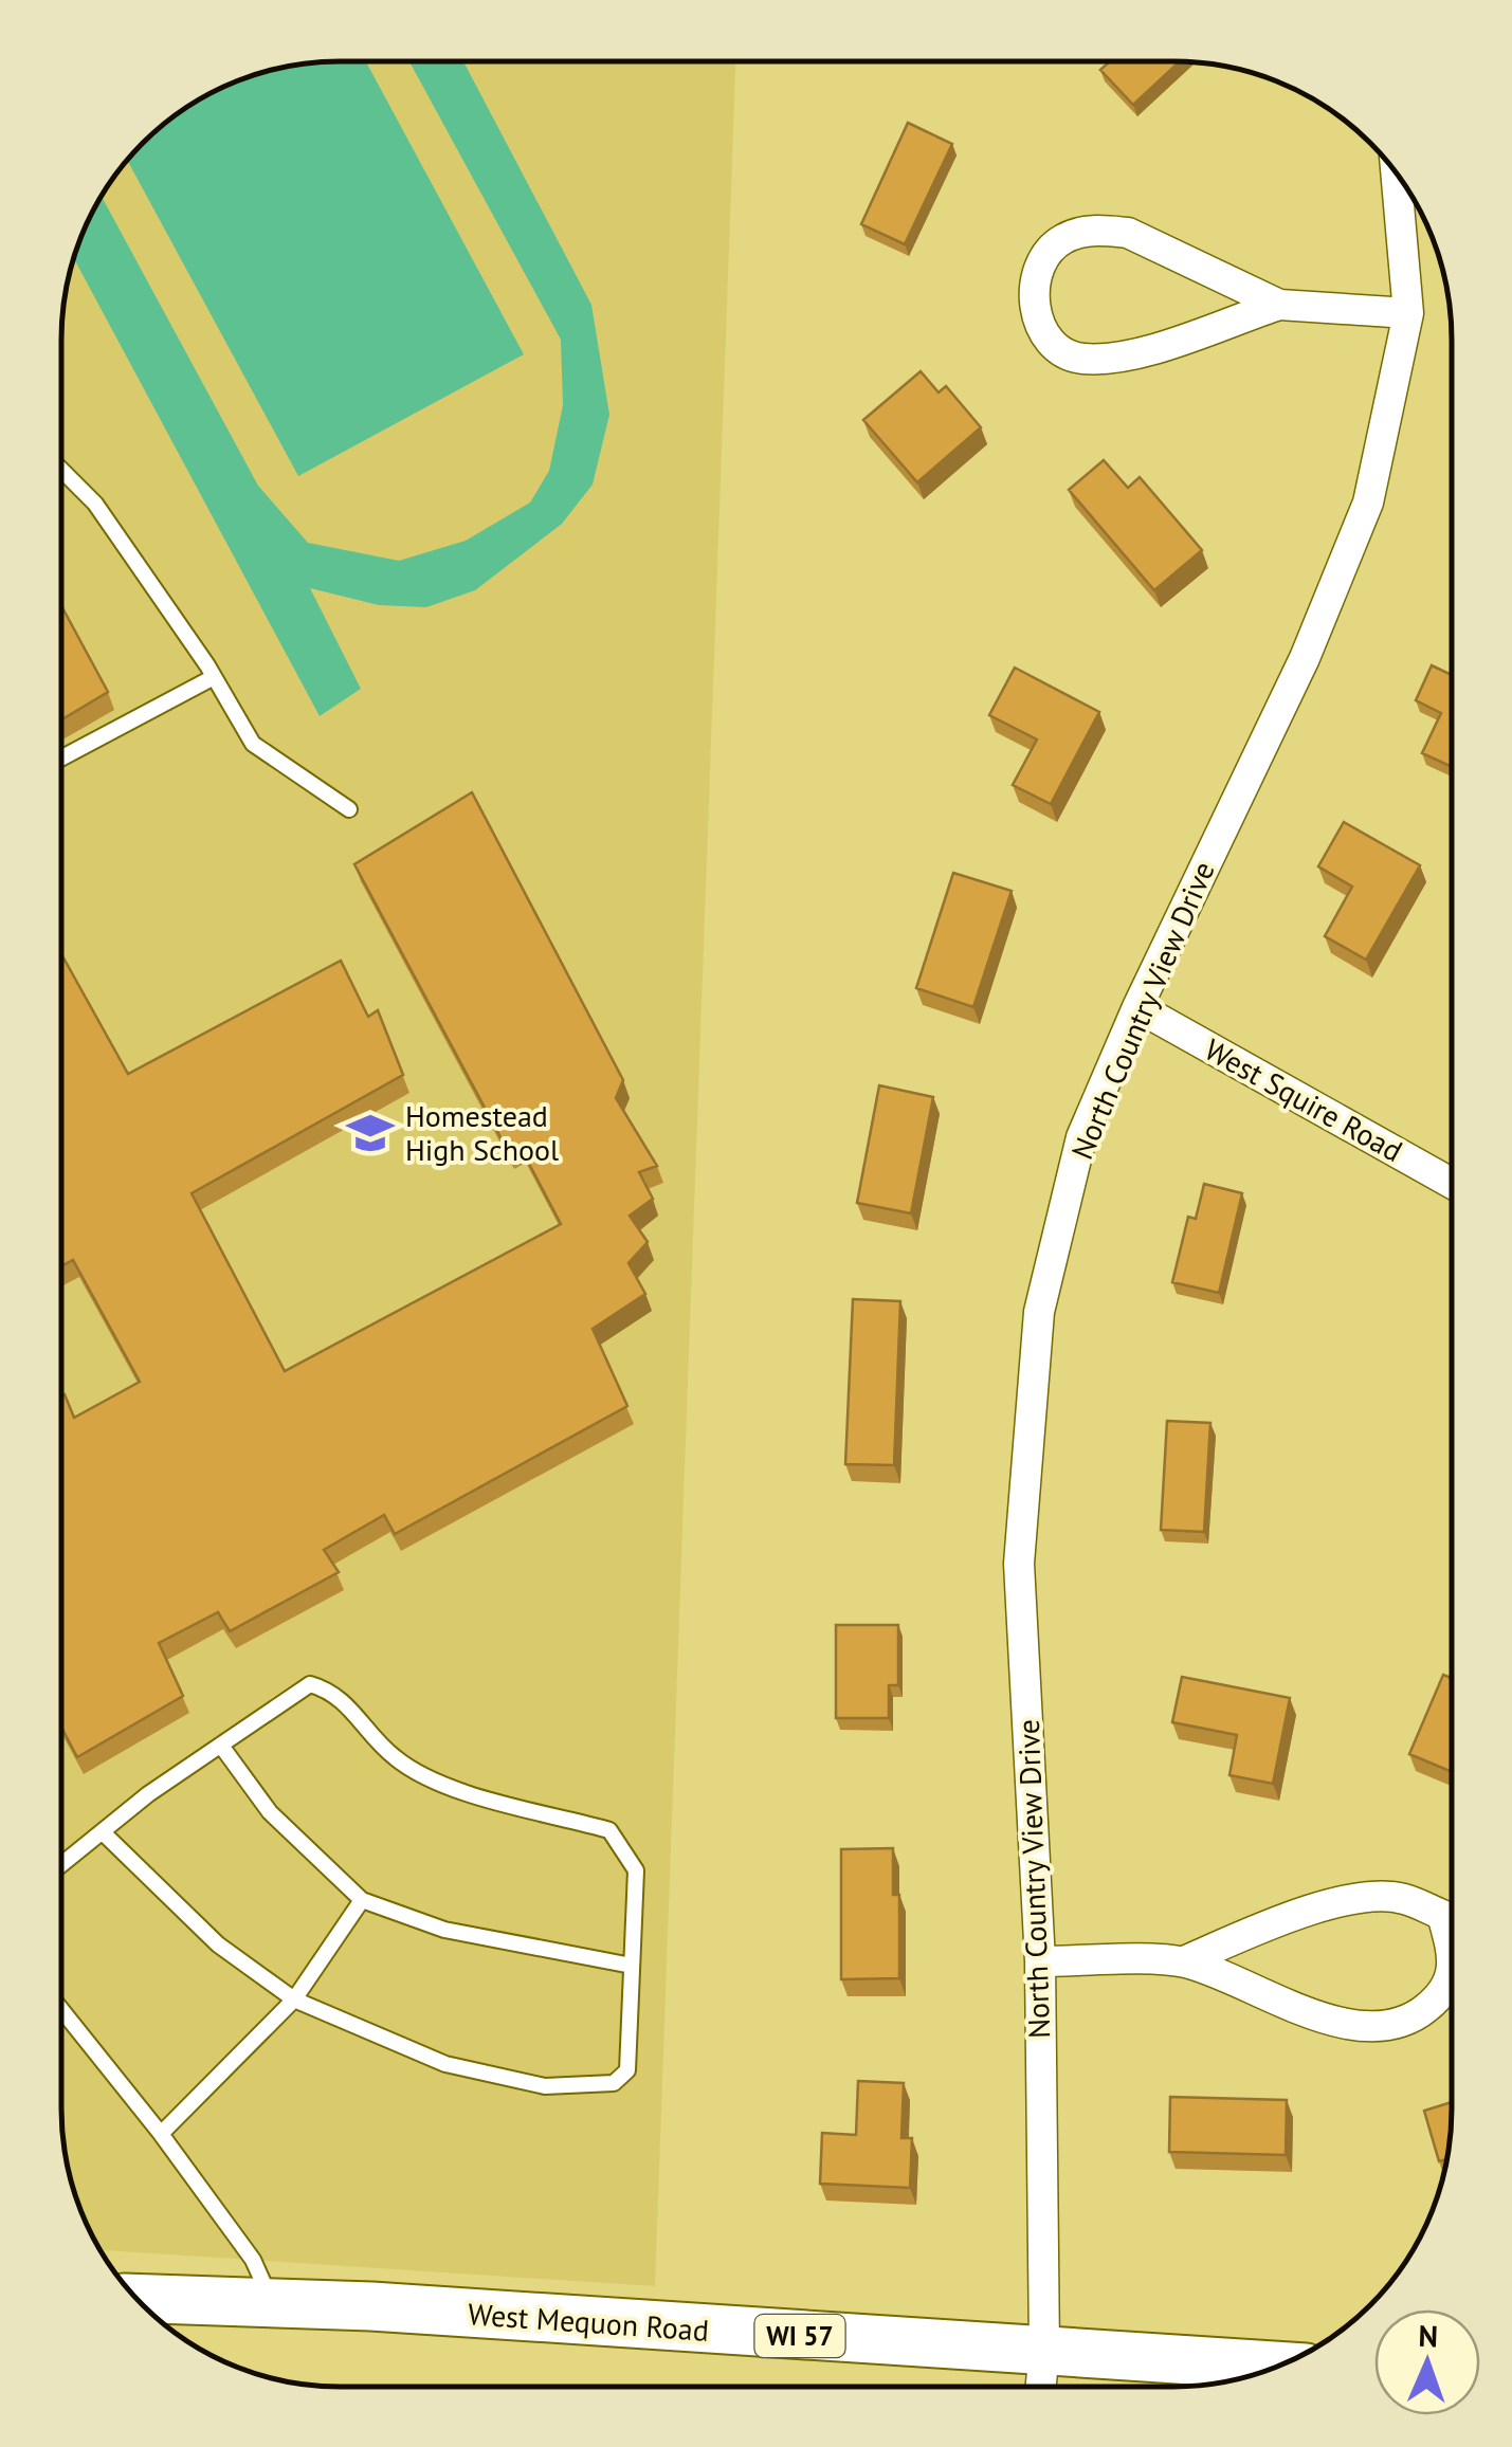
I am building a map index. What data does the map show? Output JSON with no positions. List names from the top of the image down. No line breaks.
{"streets":{"main road":["West Mequon Road","WI 57"],"street":["North Country View Drive","West Squire Road"]},"crossings":[["North Country View Drive","West Squire Road"],["North Country View Drive","West Mequon Road"]],"places":{"school or university":["Homestead High School"]},"north":"top"}
